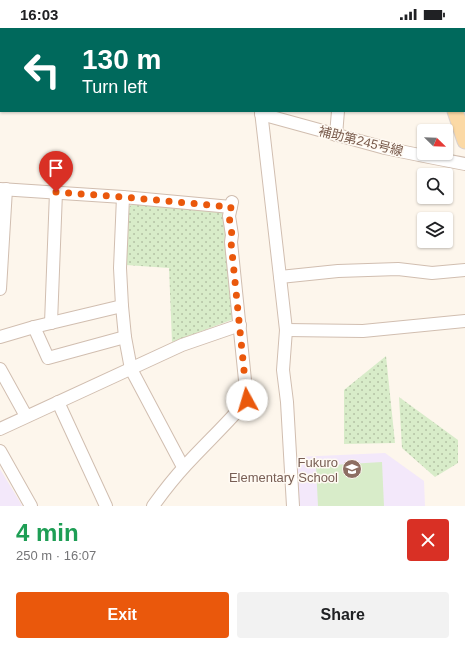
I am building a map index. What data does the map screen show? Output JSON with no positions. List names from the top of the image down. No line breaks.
{"streets":{"street":["補助第245号線"]},"places":{"school or university":["Fukuro Elementary School"]},"north":"bottom right","page":{"status":"16:03","turn":["130 m","Turn left"],"heading":["4 min","250 m · 16:07"],"buttons":["Exit","Share"]}}
